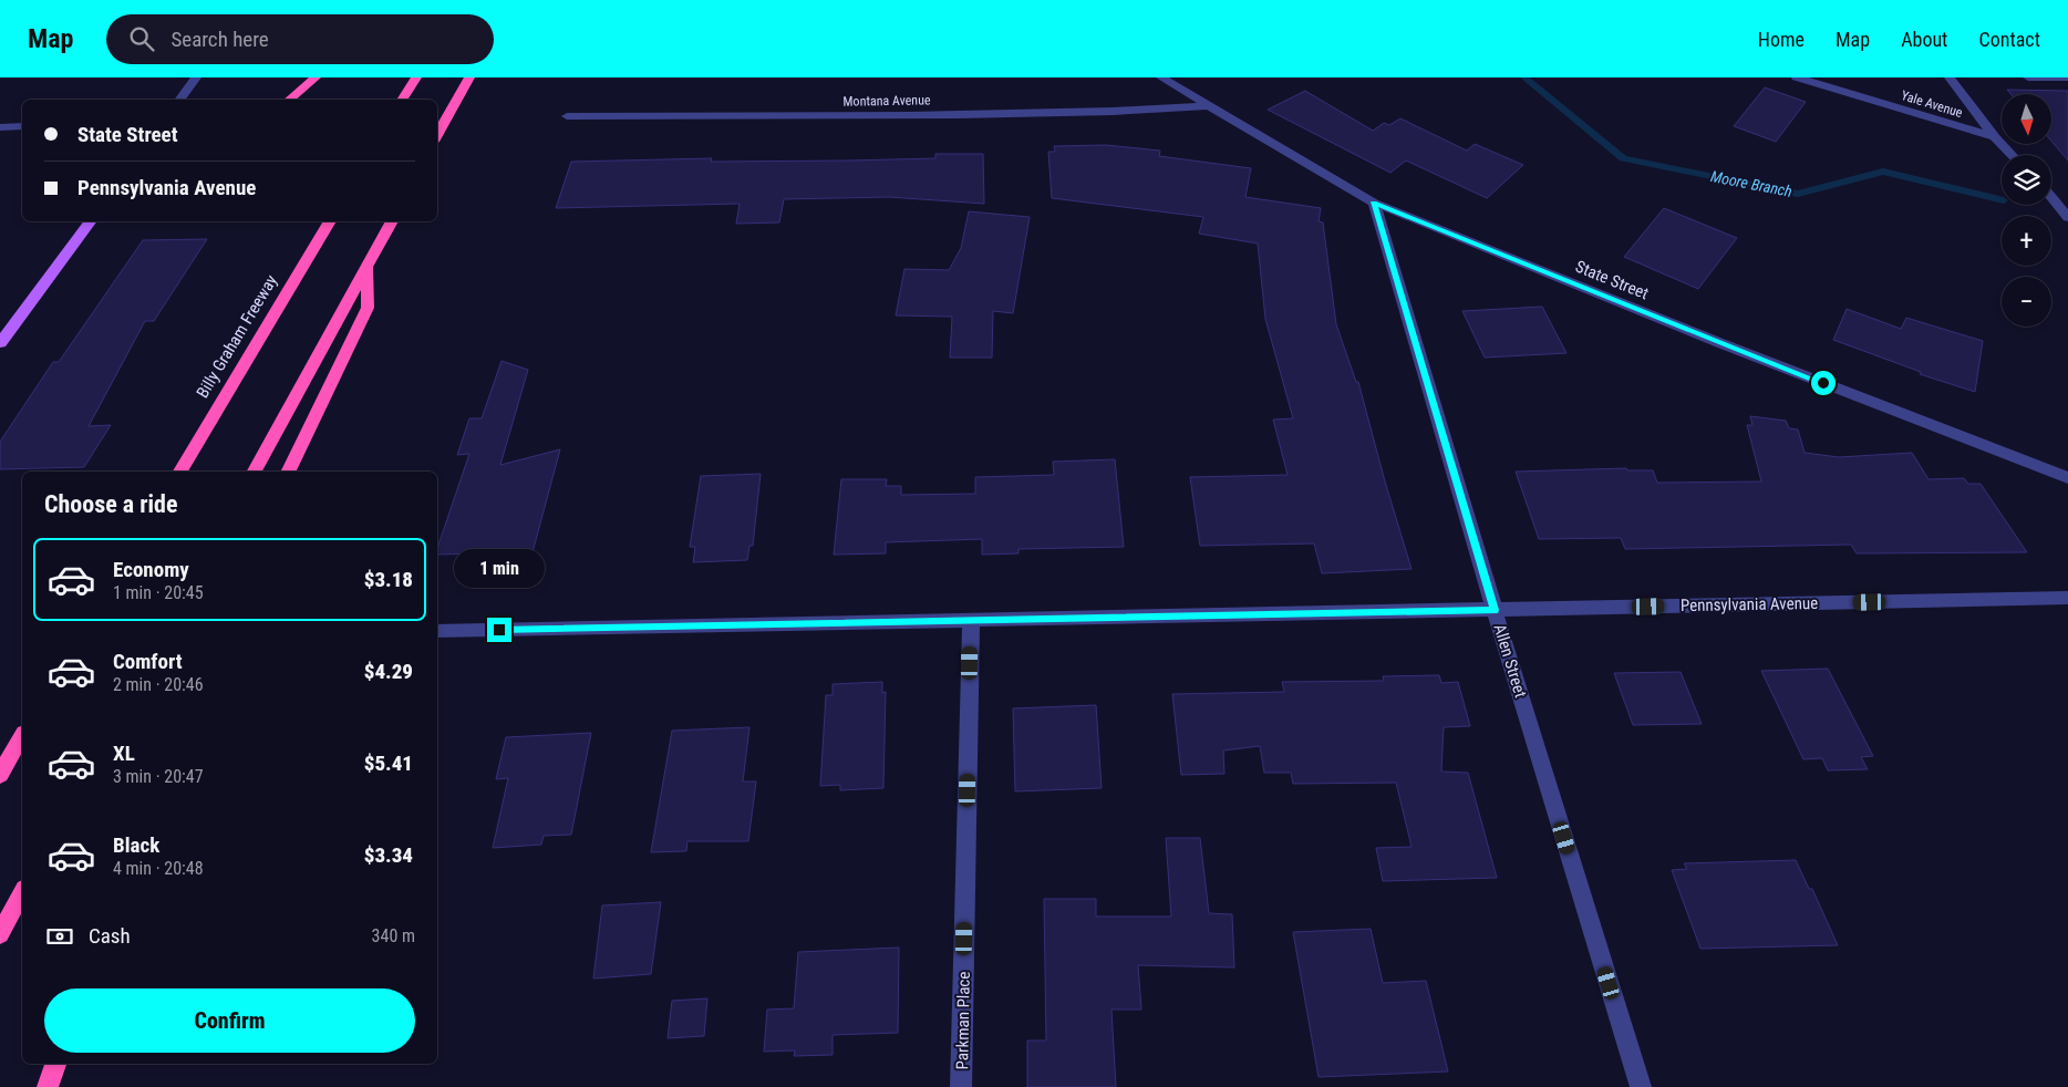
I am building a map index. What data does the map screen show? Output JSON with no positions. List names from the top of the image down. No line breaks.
{"streets":{"highway":["Billy Graham Freeway"],"street":["Montana Avenue","Yale Avenue","State Street","Pennsylvania Avenue","Allen Street","Parkman Place"]},"crossings":[["Montana Avenue","State Street"],["State Street","Allen Street"],["Pennsylvania Avenue","Allen Street"],["Pennsylvania Avenue","Parkman Place"]],"water":["Moore Branch"],"north":"bottom","page":{"header":"Map","search":"Search here","nav":["Home","Map","About","Contact"],"map_buttons":["+","−"],"banner":["State Street","Pennsylvania Avenue"],"heading":"Choose a ride","list":[{"name":"Economy","note":"1 min · 20:45","value":"$3.18"},{"name":"Comfort","note":"2 min · 20:46","value":"$4.29"},{"name":"XL","note":"3 min · 20:47","value":"$5.41"},{"name":"Black","note":"4 min · 20:48","value":"$3.34"}],"bubble":"1 min","pay":["Cash","340 m"],"buttons":"Confirm"}}
